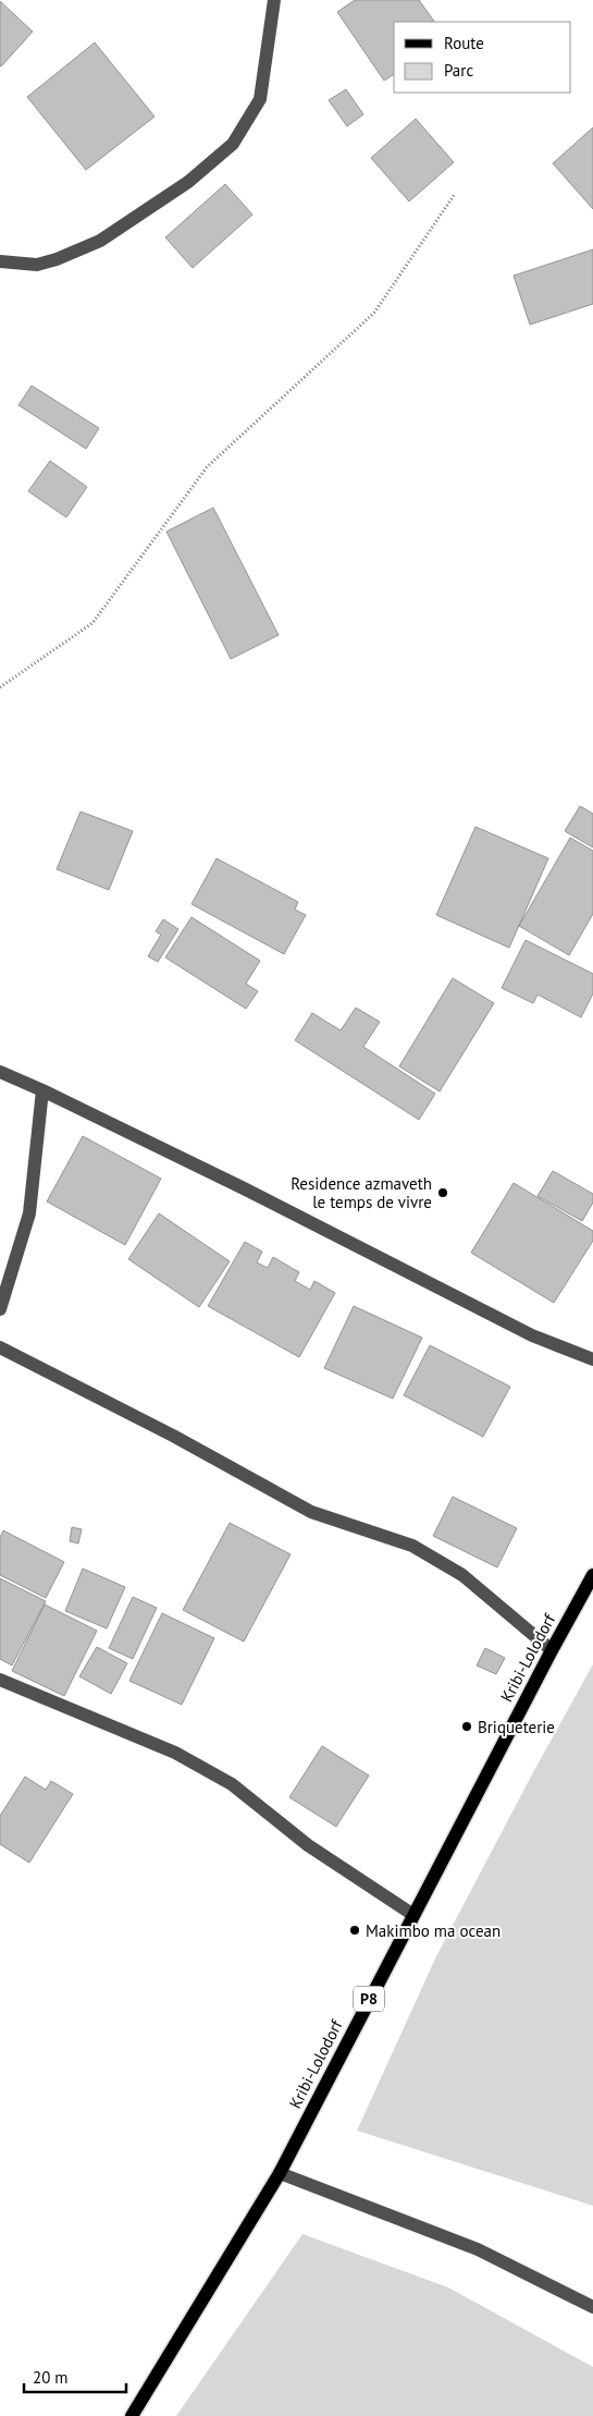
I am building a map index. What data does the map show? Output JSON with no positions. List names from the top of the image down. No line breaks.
{"streets":{"main road":["Kribi-Lolodorf","P8"]},"places":["Residence azmaveth le temps de vivre","Briqueterie","Makimbo ma ocean"],"legend":["Route","Parc"],"scale_bar":"20 m"}
